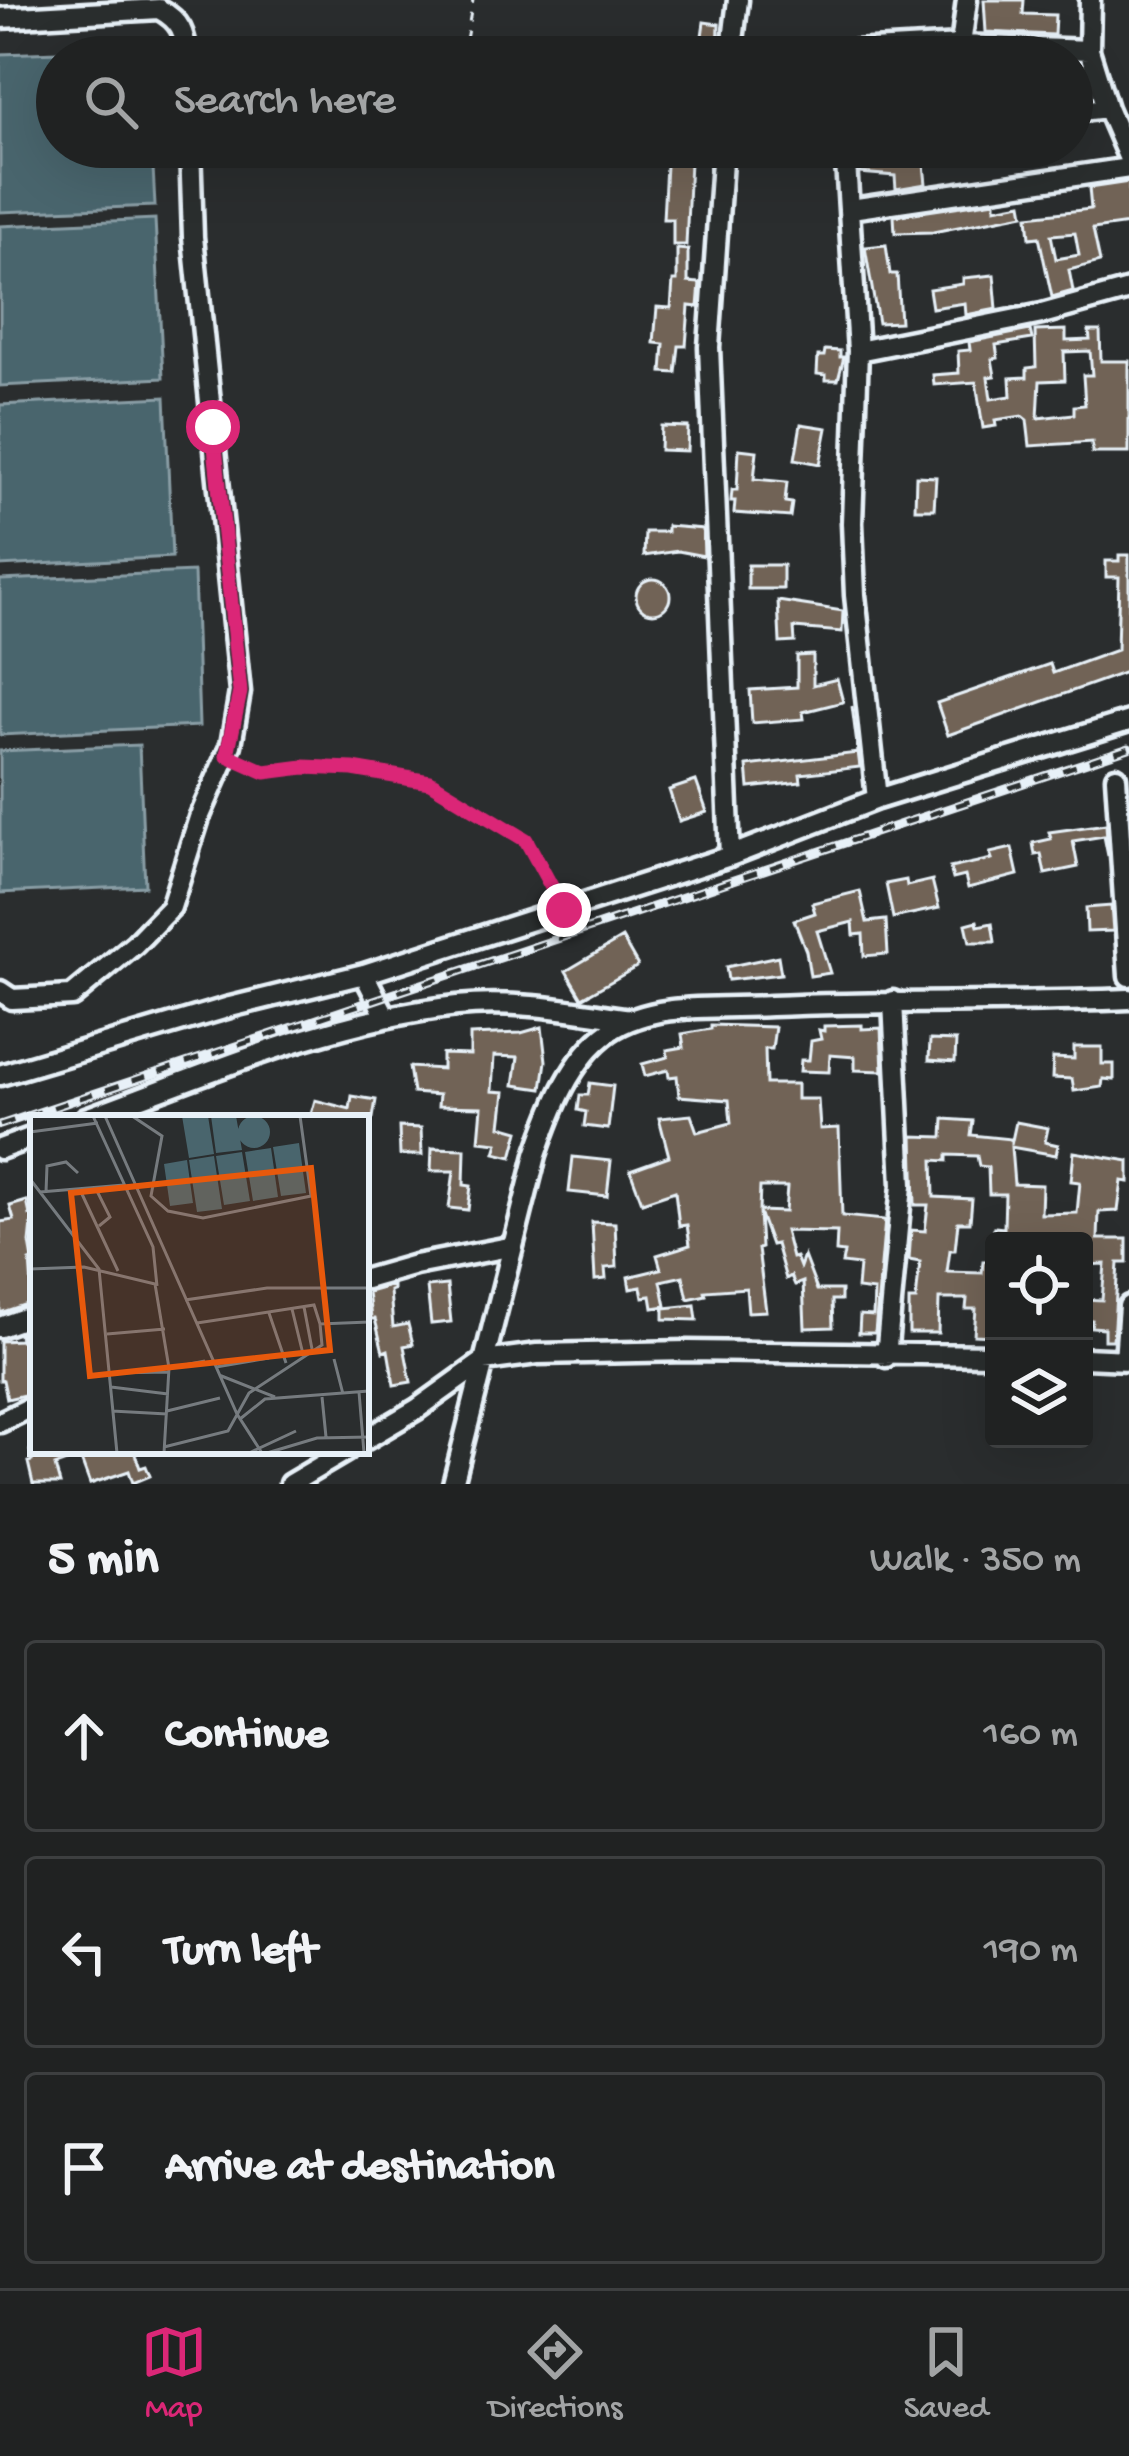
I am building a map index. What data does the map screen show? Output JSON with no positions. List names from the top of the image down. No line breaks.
{"page":{"search":"Search here","heading":["5 min","Walk · 350 m"],"list":[["Continue","160 m"],["Turn left","190 m"],"Arrive at destination"],"nav":["Map","Directions","Saved"]}}
